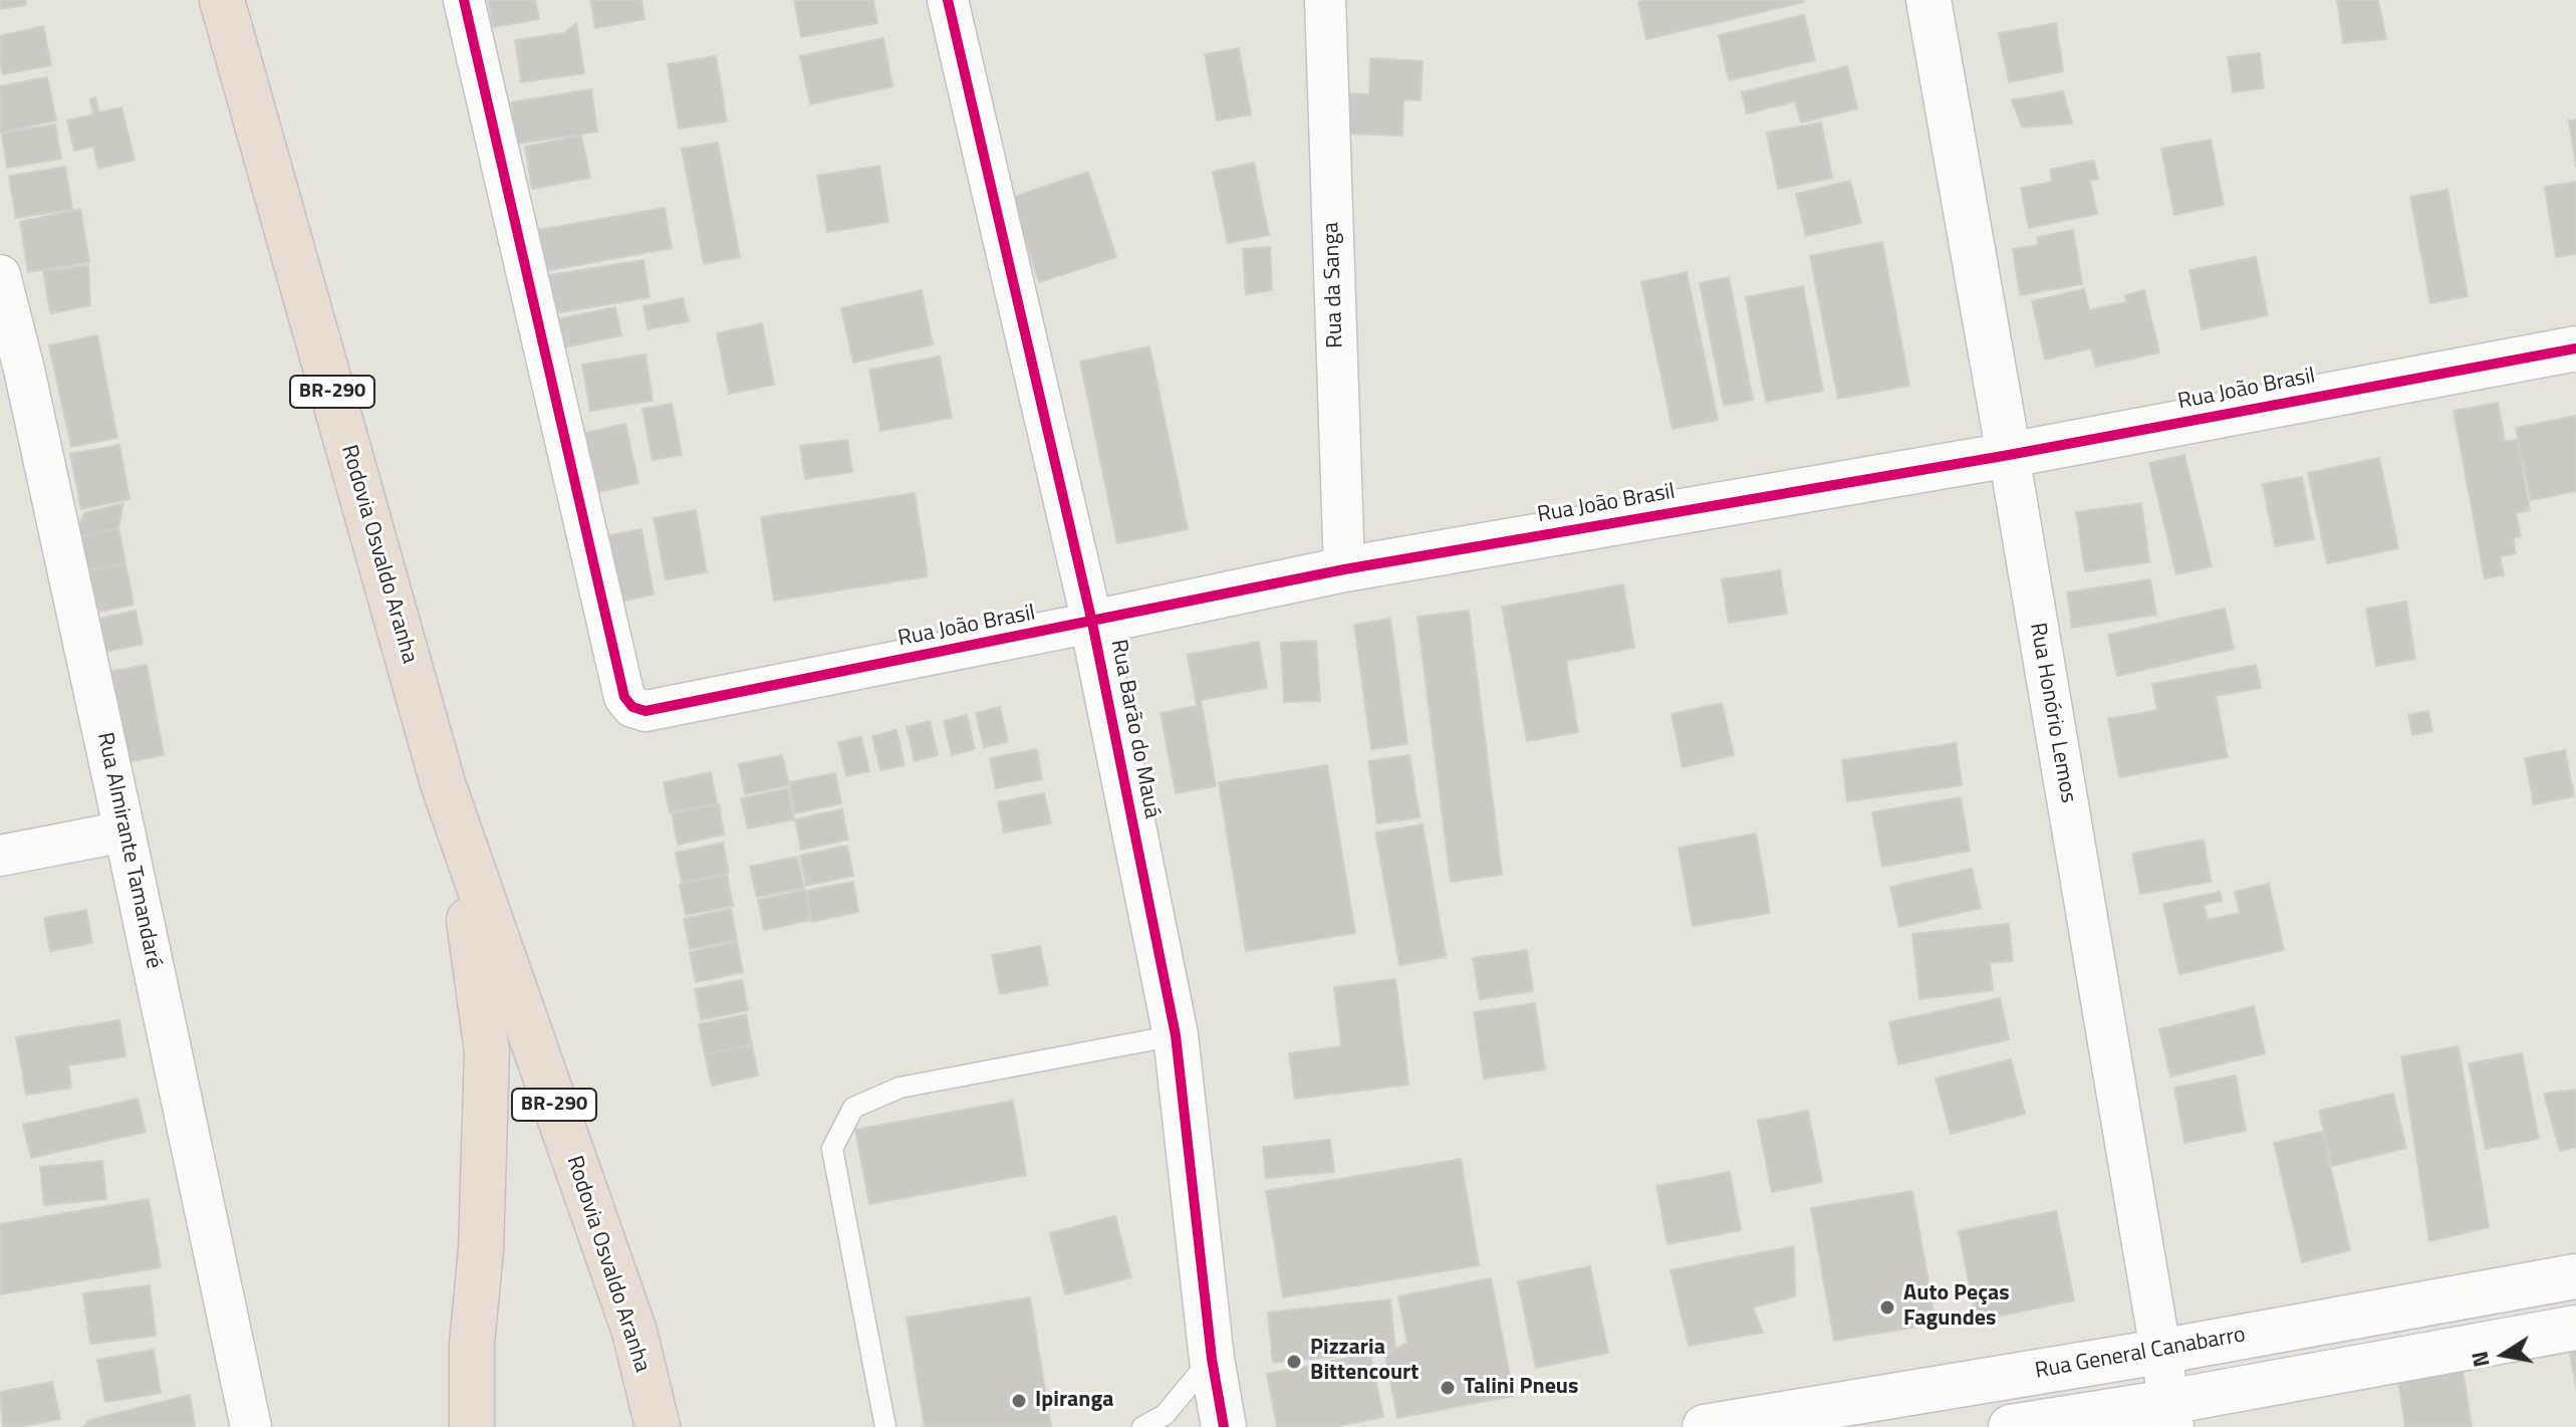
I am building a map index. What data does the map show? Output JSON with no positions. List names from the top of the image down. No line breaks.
{"streets":{"highway":["BR-290","Rodovia Osvaldo Aranha"],"street":["Rua da Sanga","Rua João Brasil","Rua Honório Lemos","Rua Barão do Mauá","Rua Almirante Tamandaré","Rua General Canabarro"]},"crossings":[["Rua da Sanga","Rua João Brasil"],["Rua João Brasil","Rua Honório Lemos"],["Rua João Brasil","Rua Barão do Mauá"],["Rua Honório Lemos","Rua General Canabarro"]],"places":["Auto Peças Fagundes","Pizzaria Bittencourt","Talini Pneus","Ipiranga"],"north":"left"}
